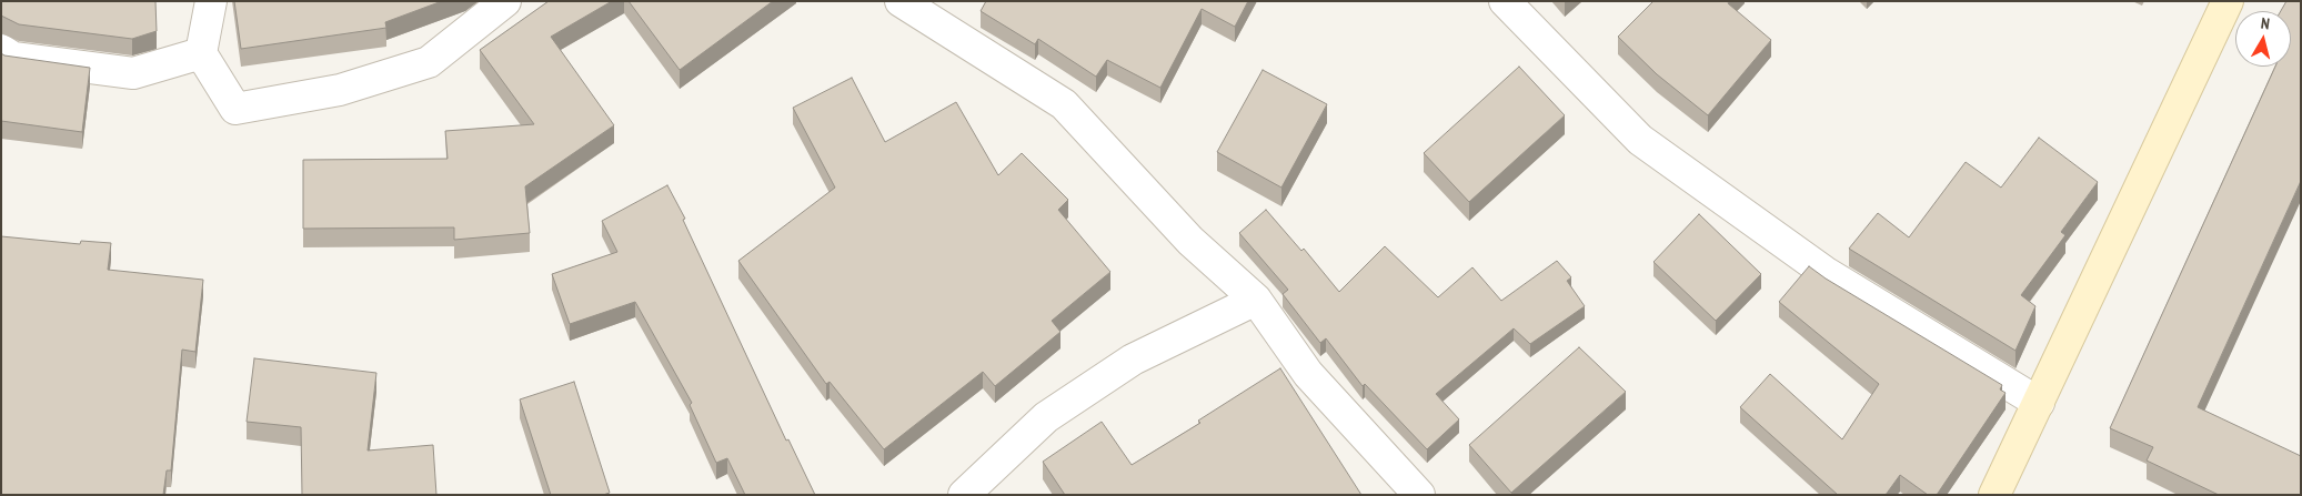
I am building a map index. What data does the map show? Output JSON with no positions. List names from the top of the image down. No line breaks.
{"north":"top"}
